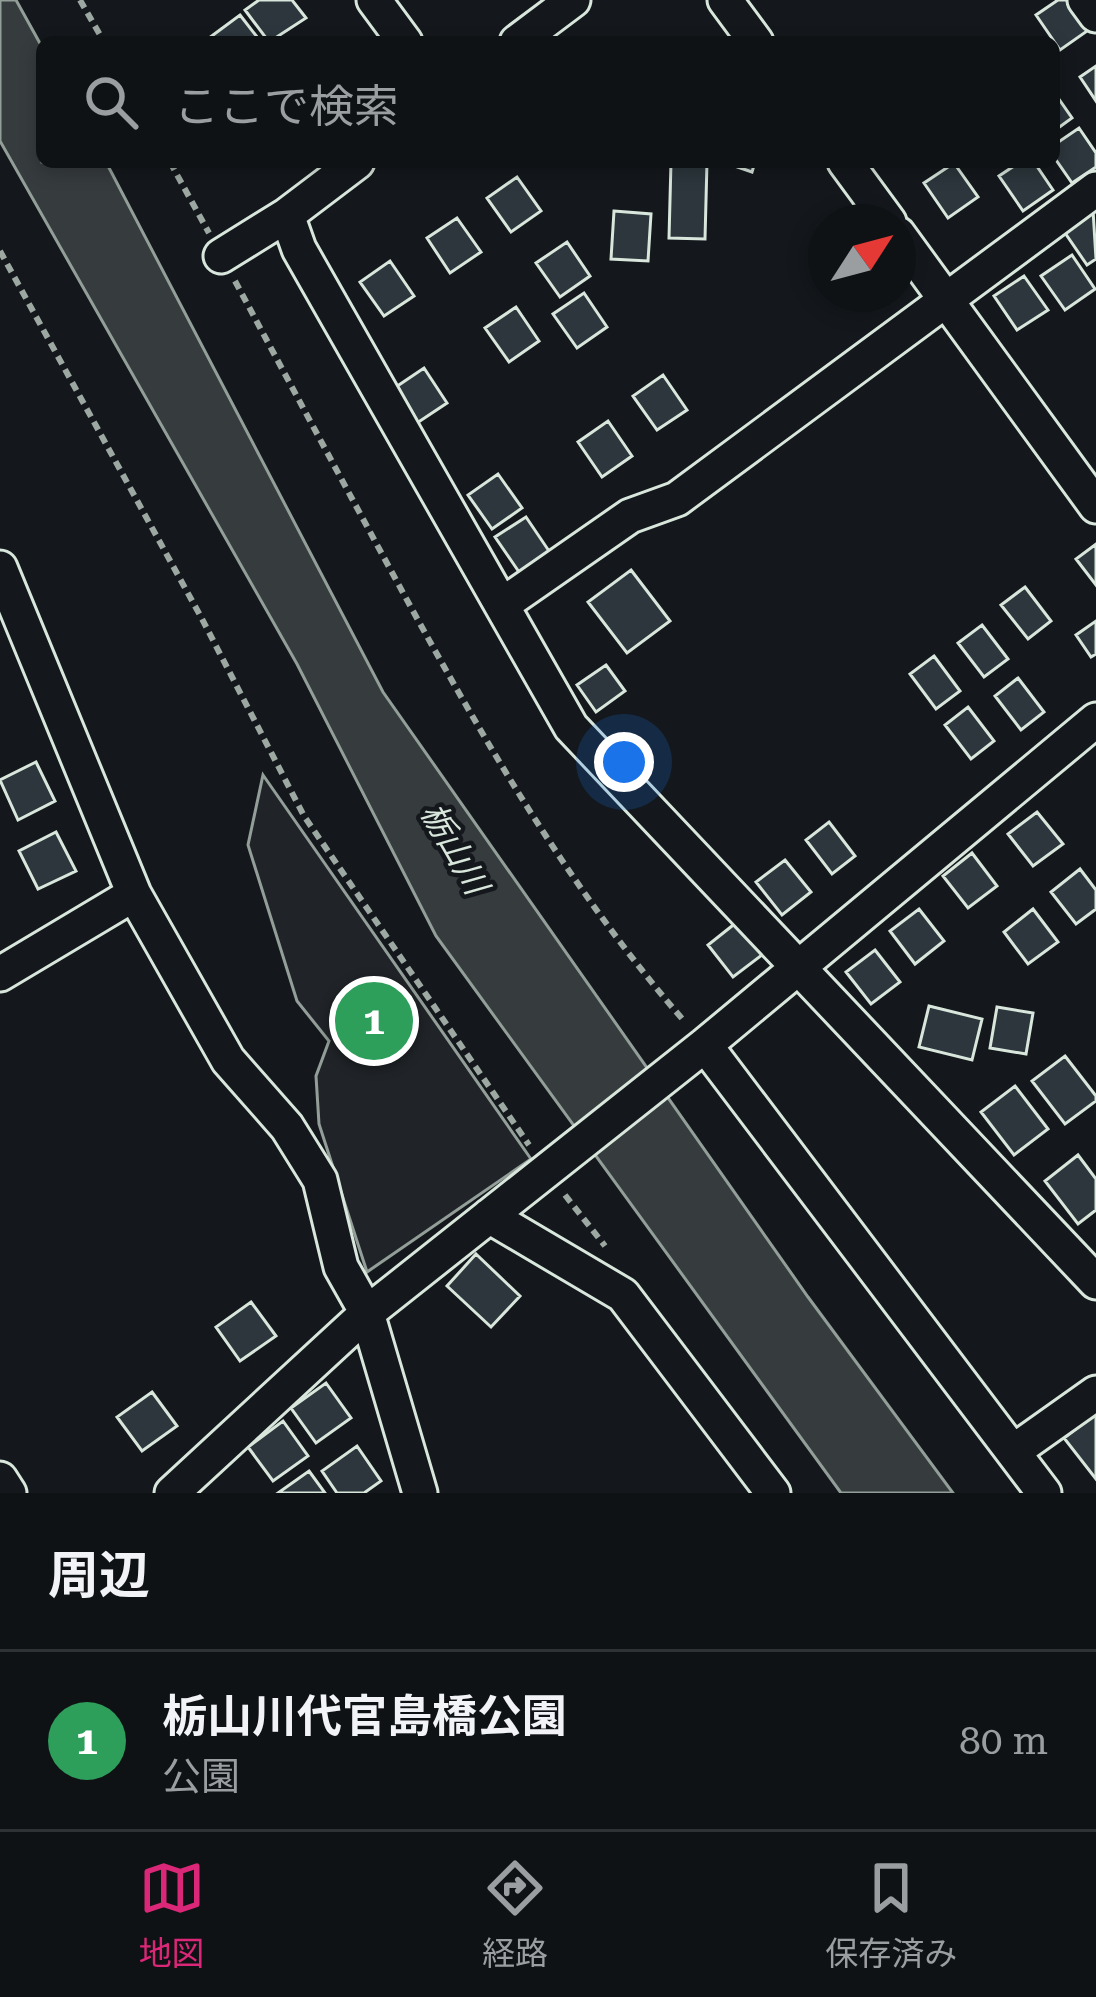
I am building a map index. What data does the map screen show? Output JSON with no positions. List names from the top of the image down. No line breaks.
{"water":["栃山川"],"north":"top right","page":{"search":"ここで検索","pins":"1","heading":"周辺","list":[{"mark":"1","name":"栃山川代官島橋公園","note":"公園","value":"80 m"}],"nav":["地図","経路","保存済み"]}}
